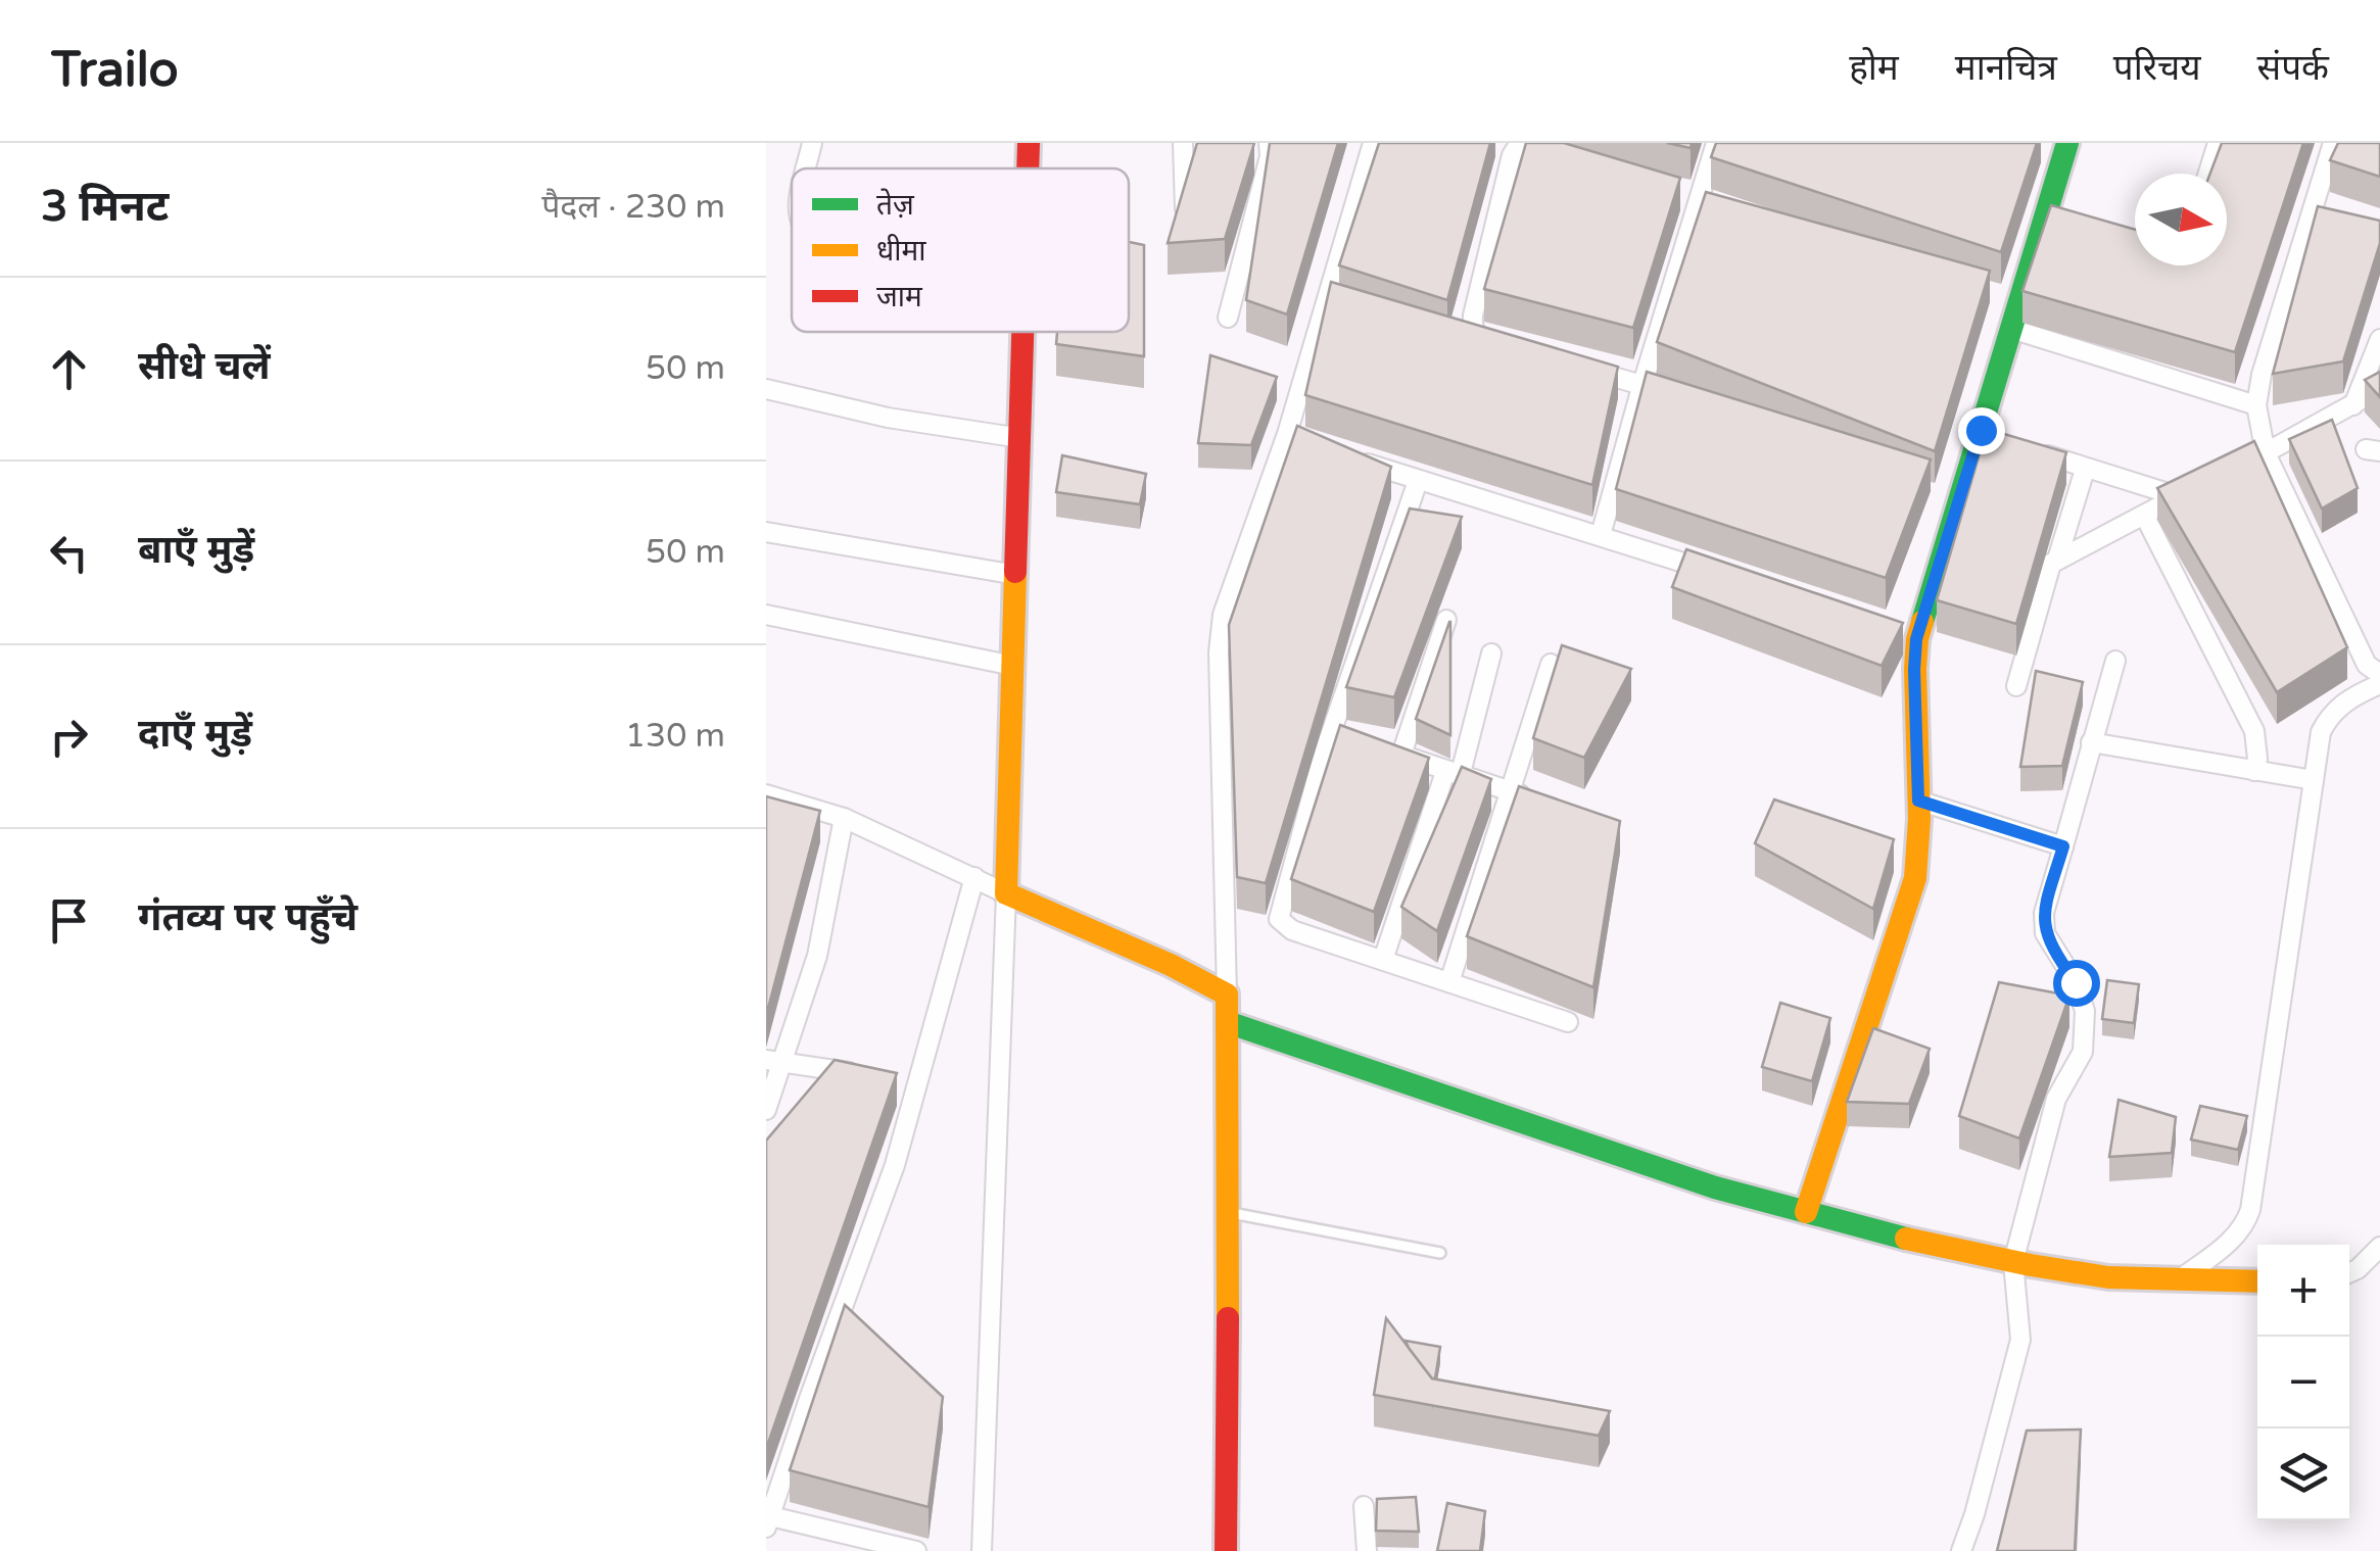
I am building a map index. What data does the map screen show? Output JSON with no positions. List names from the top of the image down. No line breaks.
{"legend":["तेज़","धीमा","जाम"],"north":"right","page":{"header":"Trailo","nav":["होम","मानचित्र","परिचय","संपर्क"],"heading":["3 मिनट","पैदल · 230 m"],"list":[["सीधे चलें","50 m"],["बाएँ मुड़ें","50 m"],["दाएँ मुड़ें","130 m"],"गंतव्य पर पहुँचे"],"map_buttons":["+","−"]}}
